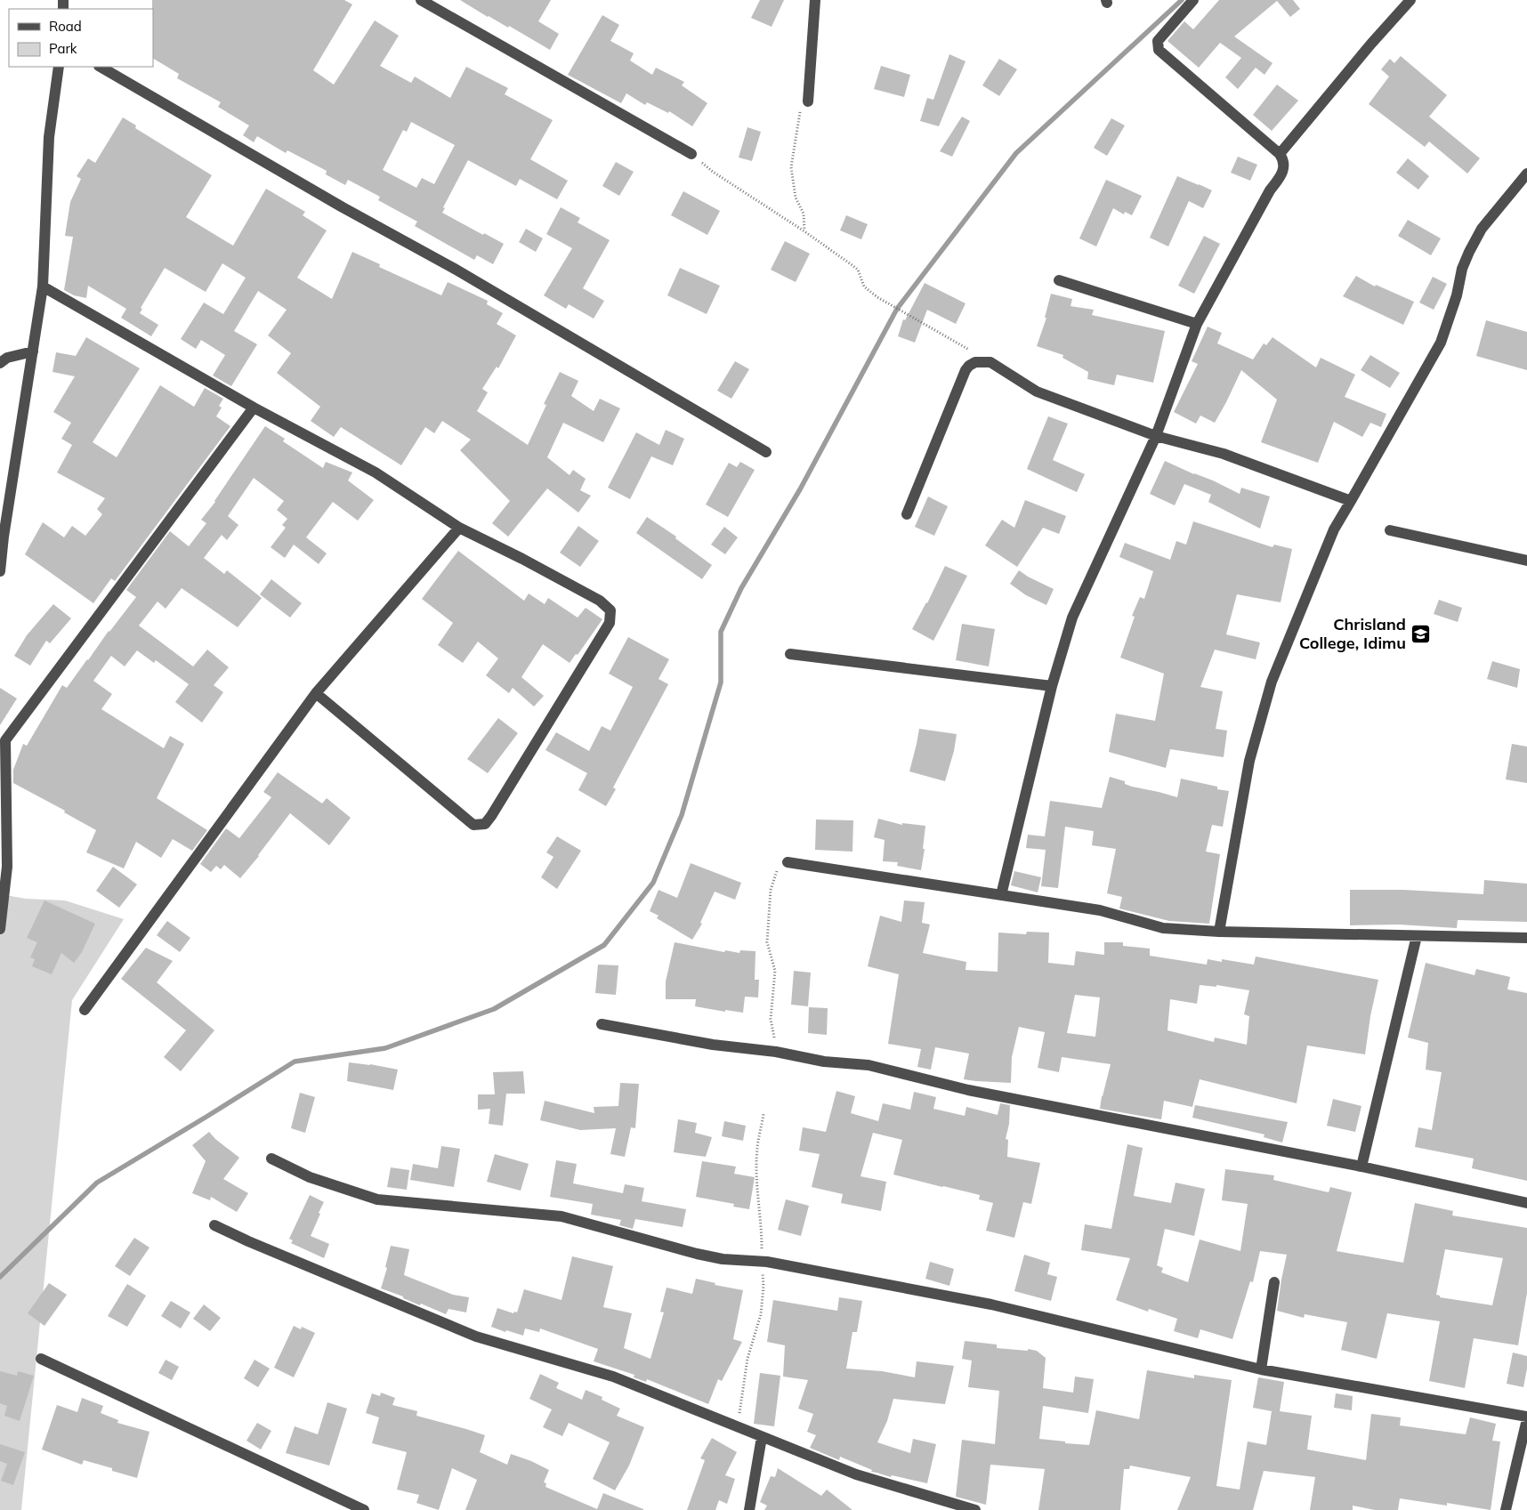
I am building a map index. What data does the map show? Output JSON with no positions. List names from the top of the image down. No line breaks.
{"places":{"school or university":["Chrisland College, Idimu"]},"legend":["Road","Park"]}
